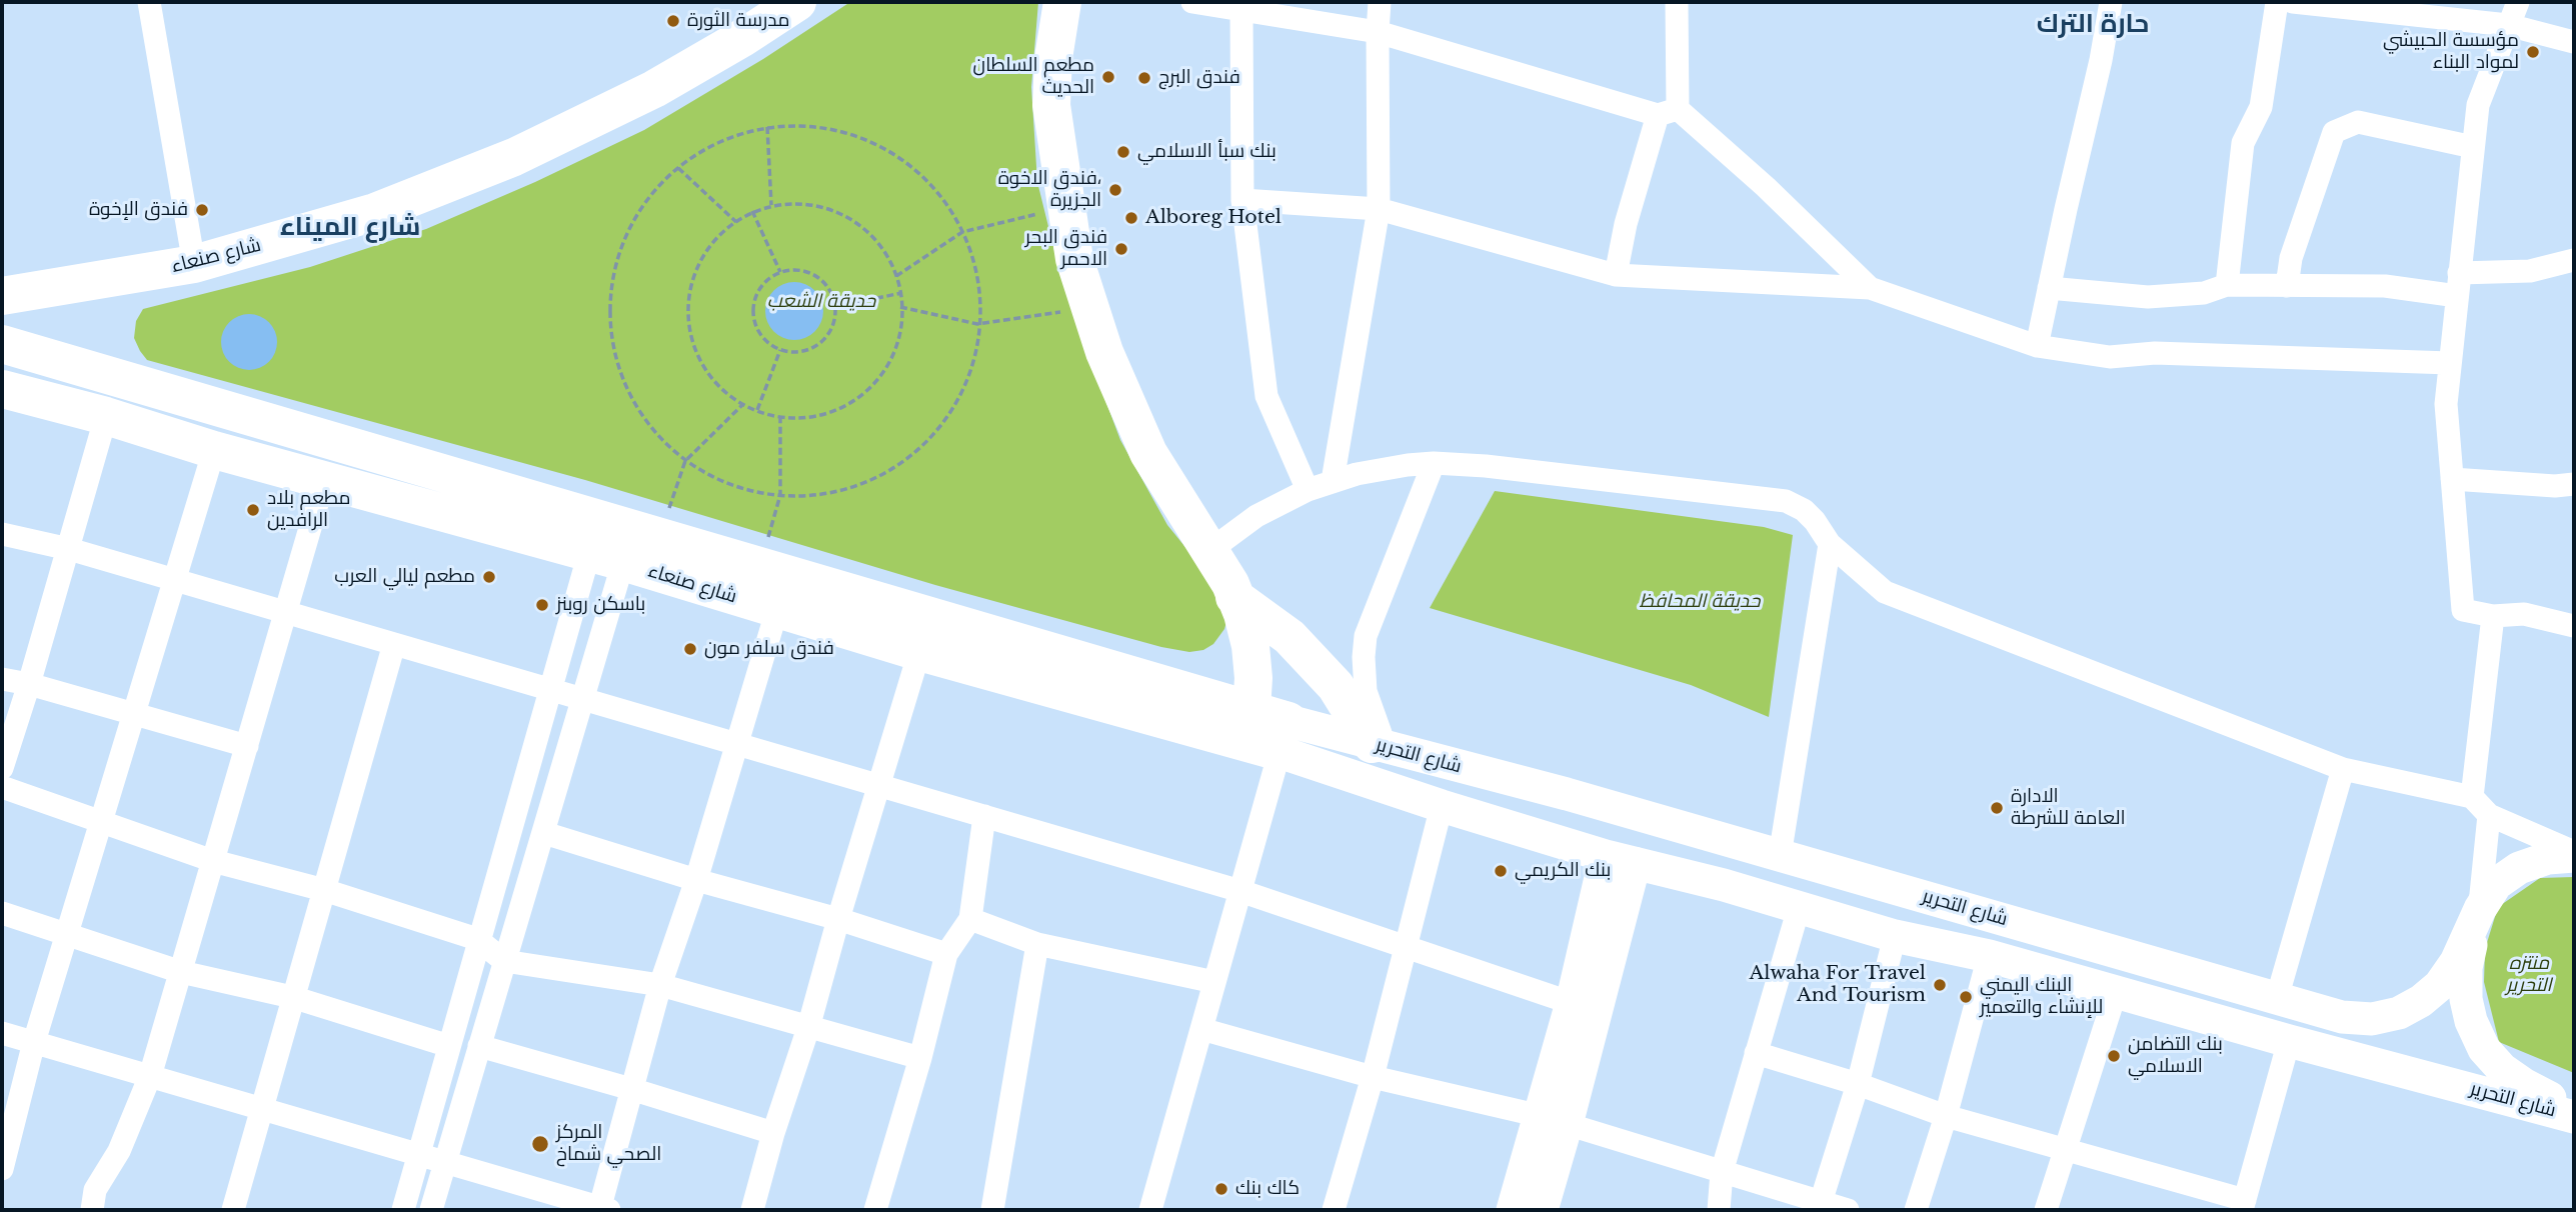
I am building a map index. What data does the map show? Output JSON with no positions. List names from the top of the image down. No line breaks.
{"streets":{"highway":["شارع صنعاء"],"main road":["شارع التحرير"]},"crossings":[["شارع صنعاء","شارع التحرير"]],"districts":["حارة الترك","شارع الميناء"],"parks":["حديقة الشعب","حديقة المحافظ","منتزه التحرير"],"places":["مدرسة الثورة","مؤسسة الحبيشي لمواد البناء","مطعم السلطان الحديث","فندق البرج","بنك سبأ الاسلامي","فندق الاخوة، الجزيرة","فندق الإخوة","Alboreg Hotel","فندق البحر الاحمر","مطعم بلاد الرافدين","مطعم ليالي العرب","باسكن روبنز","فندق سلفر مون","الادارة العامة للشرطة","بنك الكريمي","Alwaha For Travel And Tourism","البنك اليمني للإنشاء والتعمير","بنك التضامن الاسلامي","المركز الصحي شماخ","كاك بنك"]}
